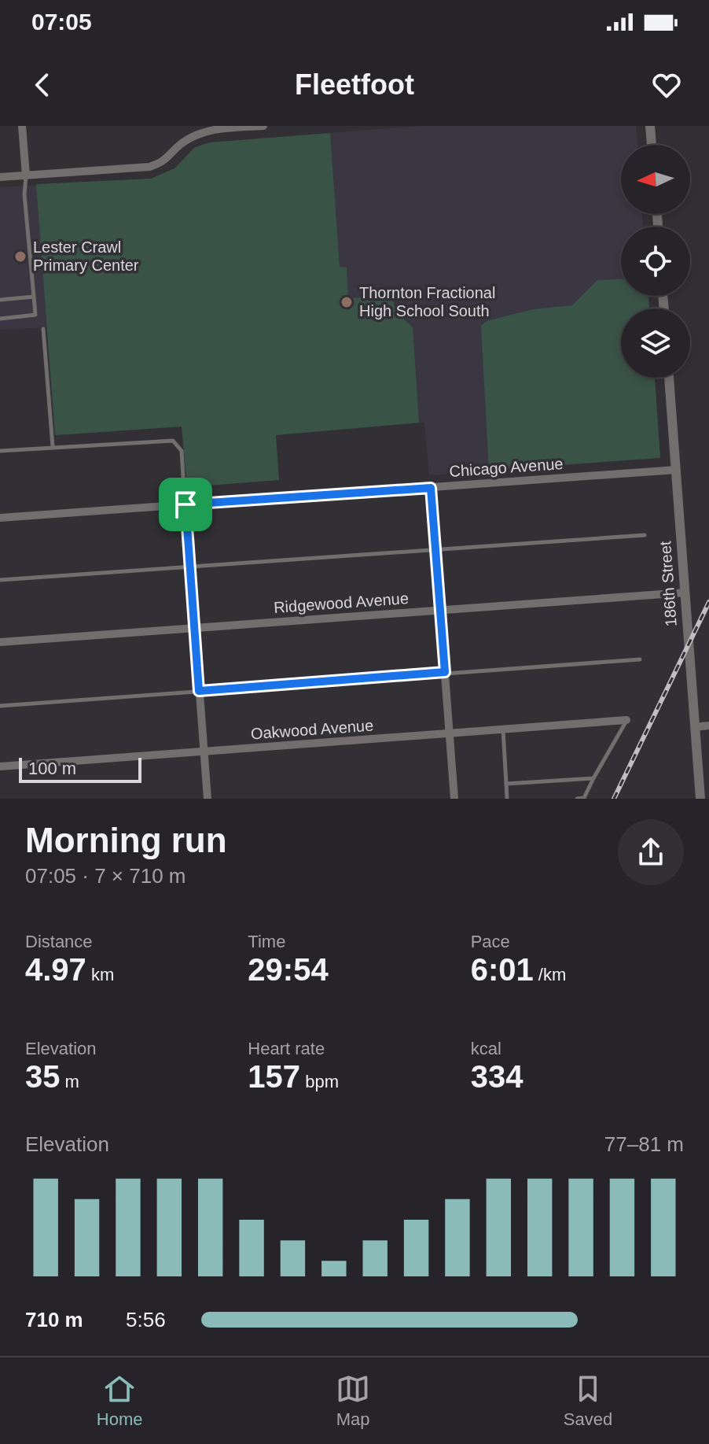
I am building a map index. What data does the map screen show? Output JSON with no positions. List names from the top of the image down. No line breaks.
{"streets":{"street":["Chicago Avenue","186th Street","Ridgewood Avenue","Oakwood Avenue"]},"crossings":[["Chicago Avenue","186th Street"],["186th Street","Ridgewood Avenue"]],"places":["Lester Crawl Primary Center","Thornton Fractional High School South"],"scale_bar":"100 m","north":"left","page":{"status":"07:05","header":"Fleetfoot","scale":"100 m","heading":["Morning run","07:05 · 7 × 710 m"],"stats":[["Distance","4.97 km"],["Time","29:54"],["Pace","6:01 /km"],["Elevation","35 m"],["Heart rate","157 bpm"],["kcal","334"]],"chart":["Elevation","77–81 m"],"list":[{"name":"710 m","note":"5:56"}],"tabs":["Home","Map","Saved"]}}
